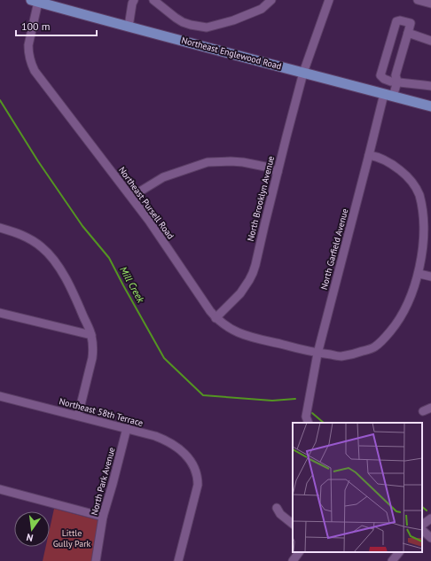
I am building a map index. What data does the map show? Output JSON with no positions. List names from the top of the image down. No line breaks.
{"streets":{"main road":["Northeast Englewood Road"],"street":["North Brooklyn Avenue","Northeast Pursell Road","North Garfield Avenue","Northeast 58th Terrace","North Park Avenue"]},"crossings":[["Northeast Englewood Road","North Brooklyn Avenue"],["Northeast Englewood Road","Northeast Pursell Road"],["Northeast Englewood Road","North Garfield Avenue"],["North Brooklyn Avenue","Northeast Pursell Road"],["Northeast Pursell Road","North Garfield Avenue"],["Northeast 58th Terrace","North Park Avenue"]],"water":["Mill Creek"],"parks":["Little Gully Park"],"scale_bar":"100 m","north":"bottom"}
